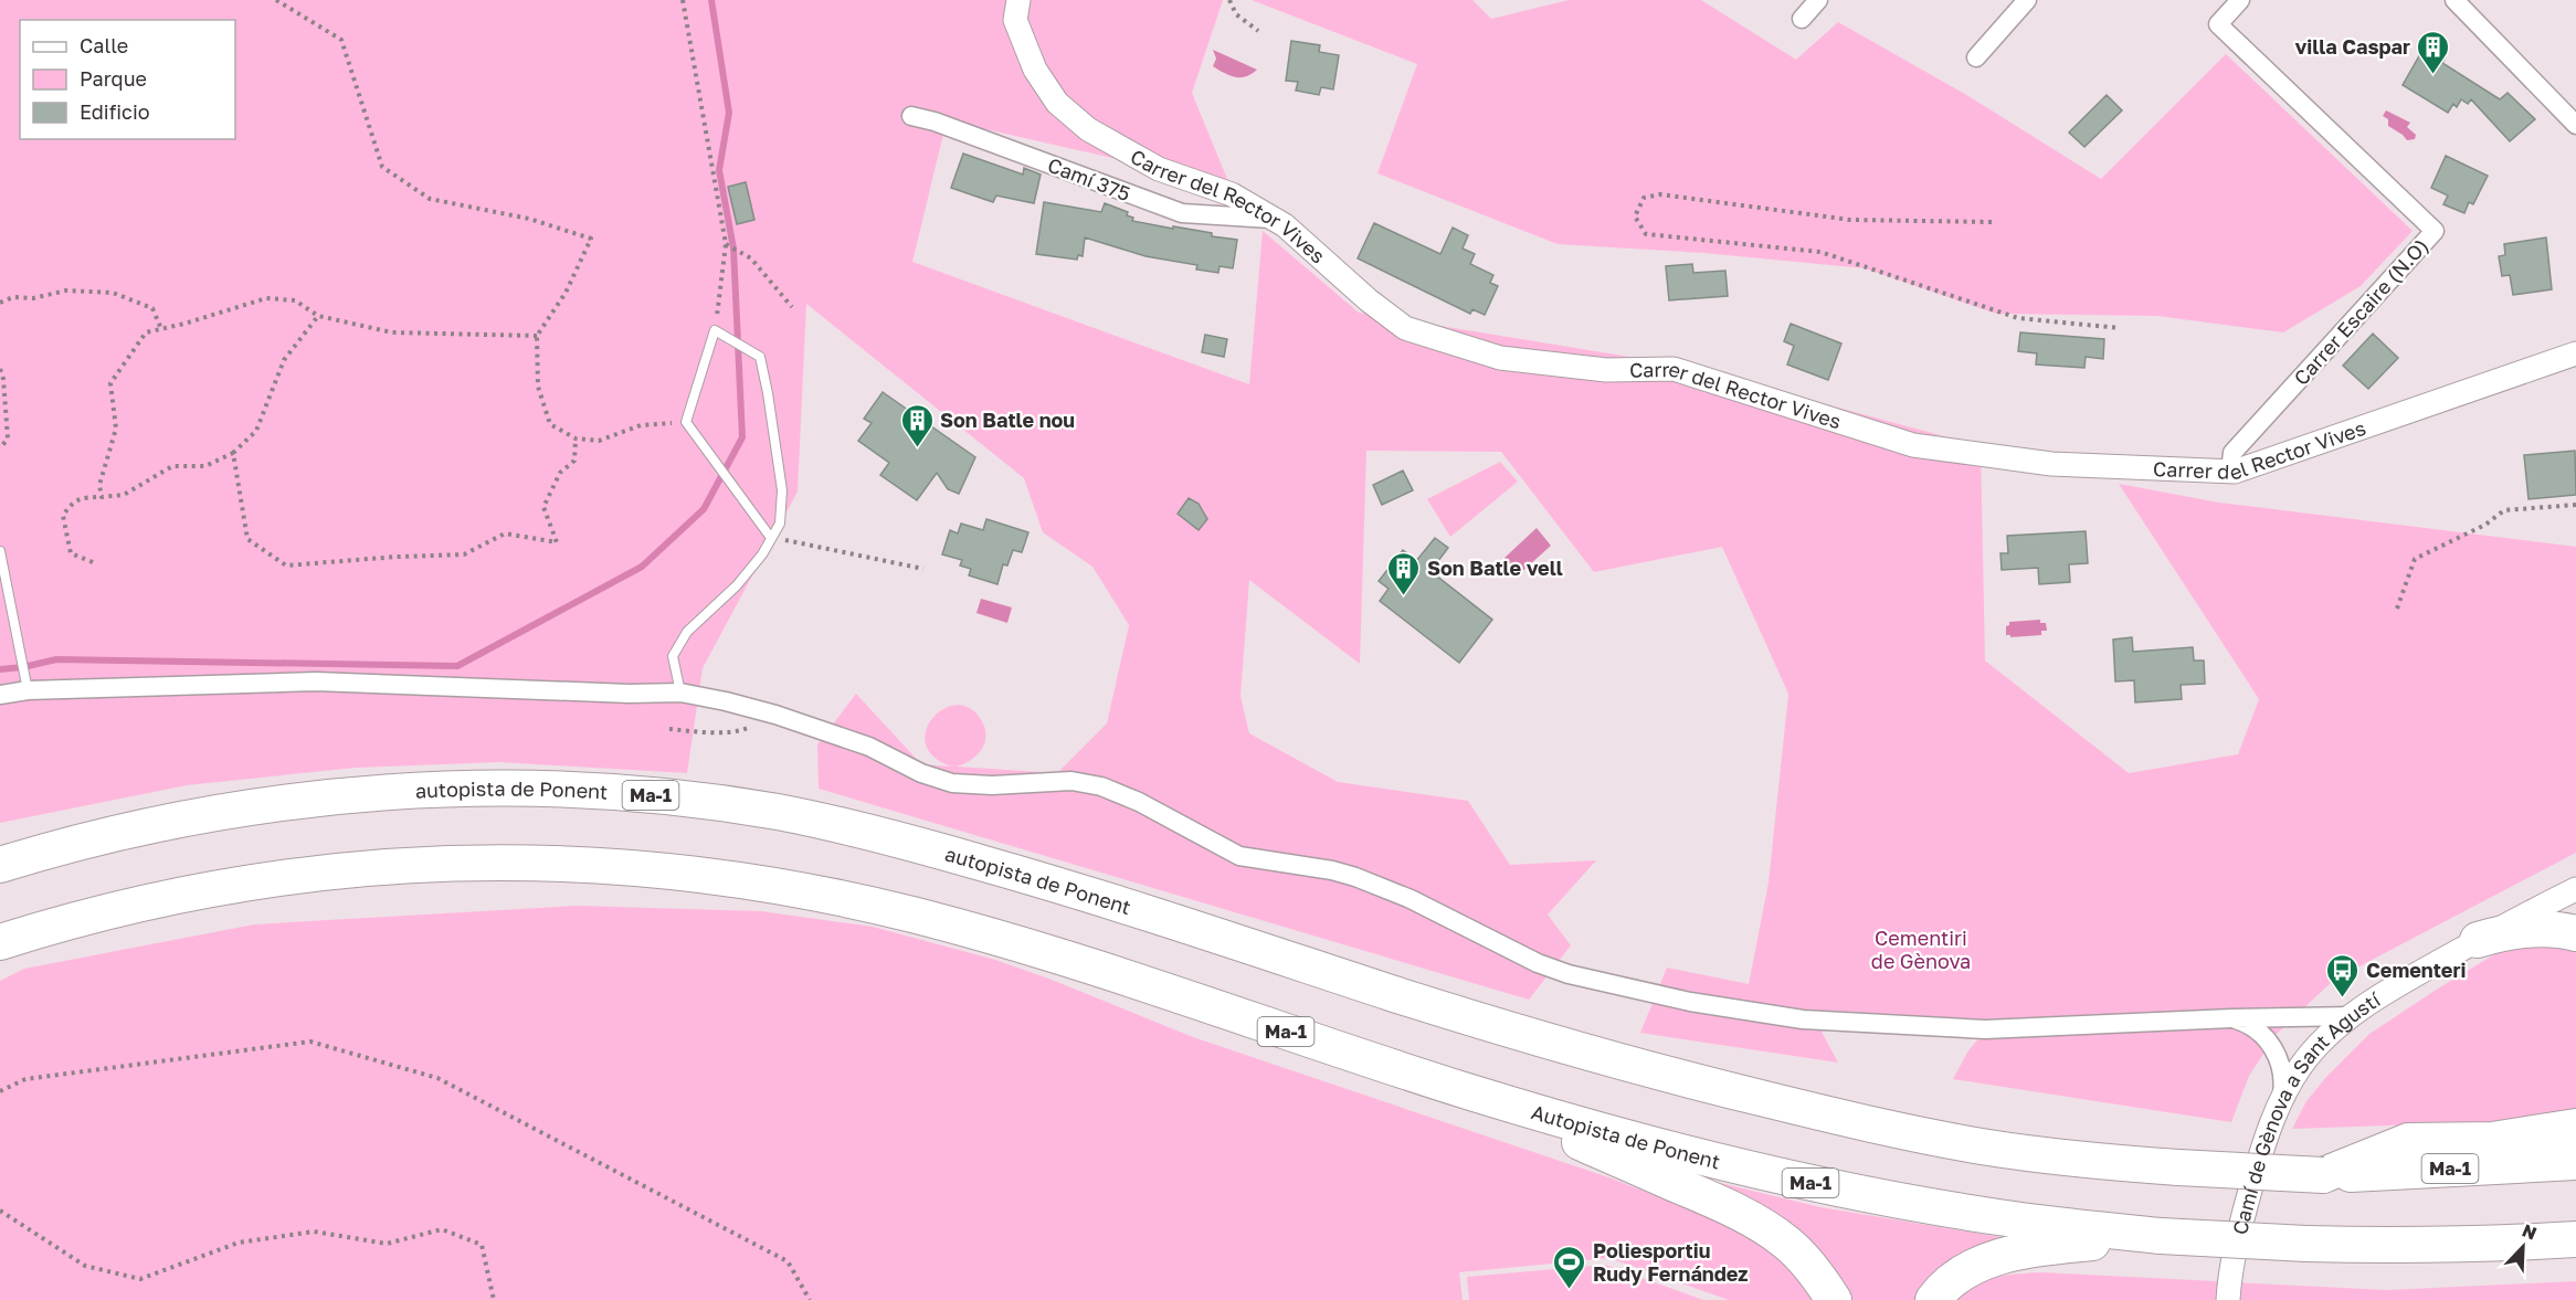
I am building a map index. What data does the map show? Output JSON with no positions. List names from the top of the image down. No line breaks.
{"streets":{"highway":["autopista de Ponent","Ma-1","Autopista de Ponent"],"street":["Camí 375","Carrer del Rector Vives","Carrer Escaire (N.O)","Camí de Gènova a Sant Agustí"]},"crossings":[["Camí 375","Carrer del Rector Vives"],["Carrer del Rector Vives","Carrer Escaire (N.O)"],["autopista de Ponent","Ma-1"],["Ma-1","Autopista de Ponent"]],"parks":["Cementiri de Gènova"],"places":{"building":["villa Caspar","Son Batle nou","Son Batle vell"],"bus stop":["Cementeri"],"sports":["Poliesportiu Rudy Fernández"]},"legend":["Calle","Parque","Edificio"],"north":"top right"}
